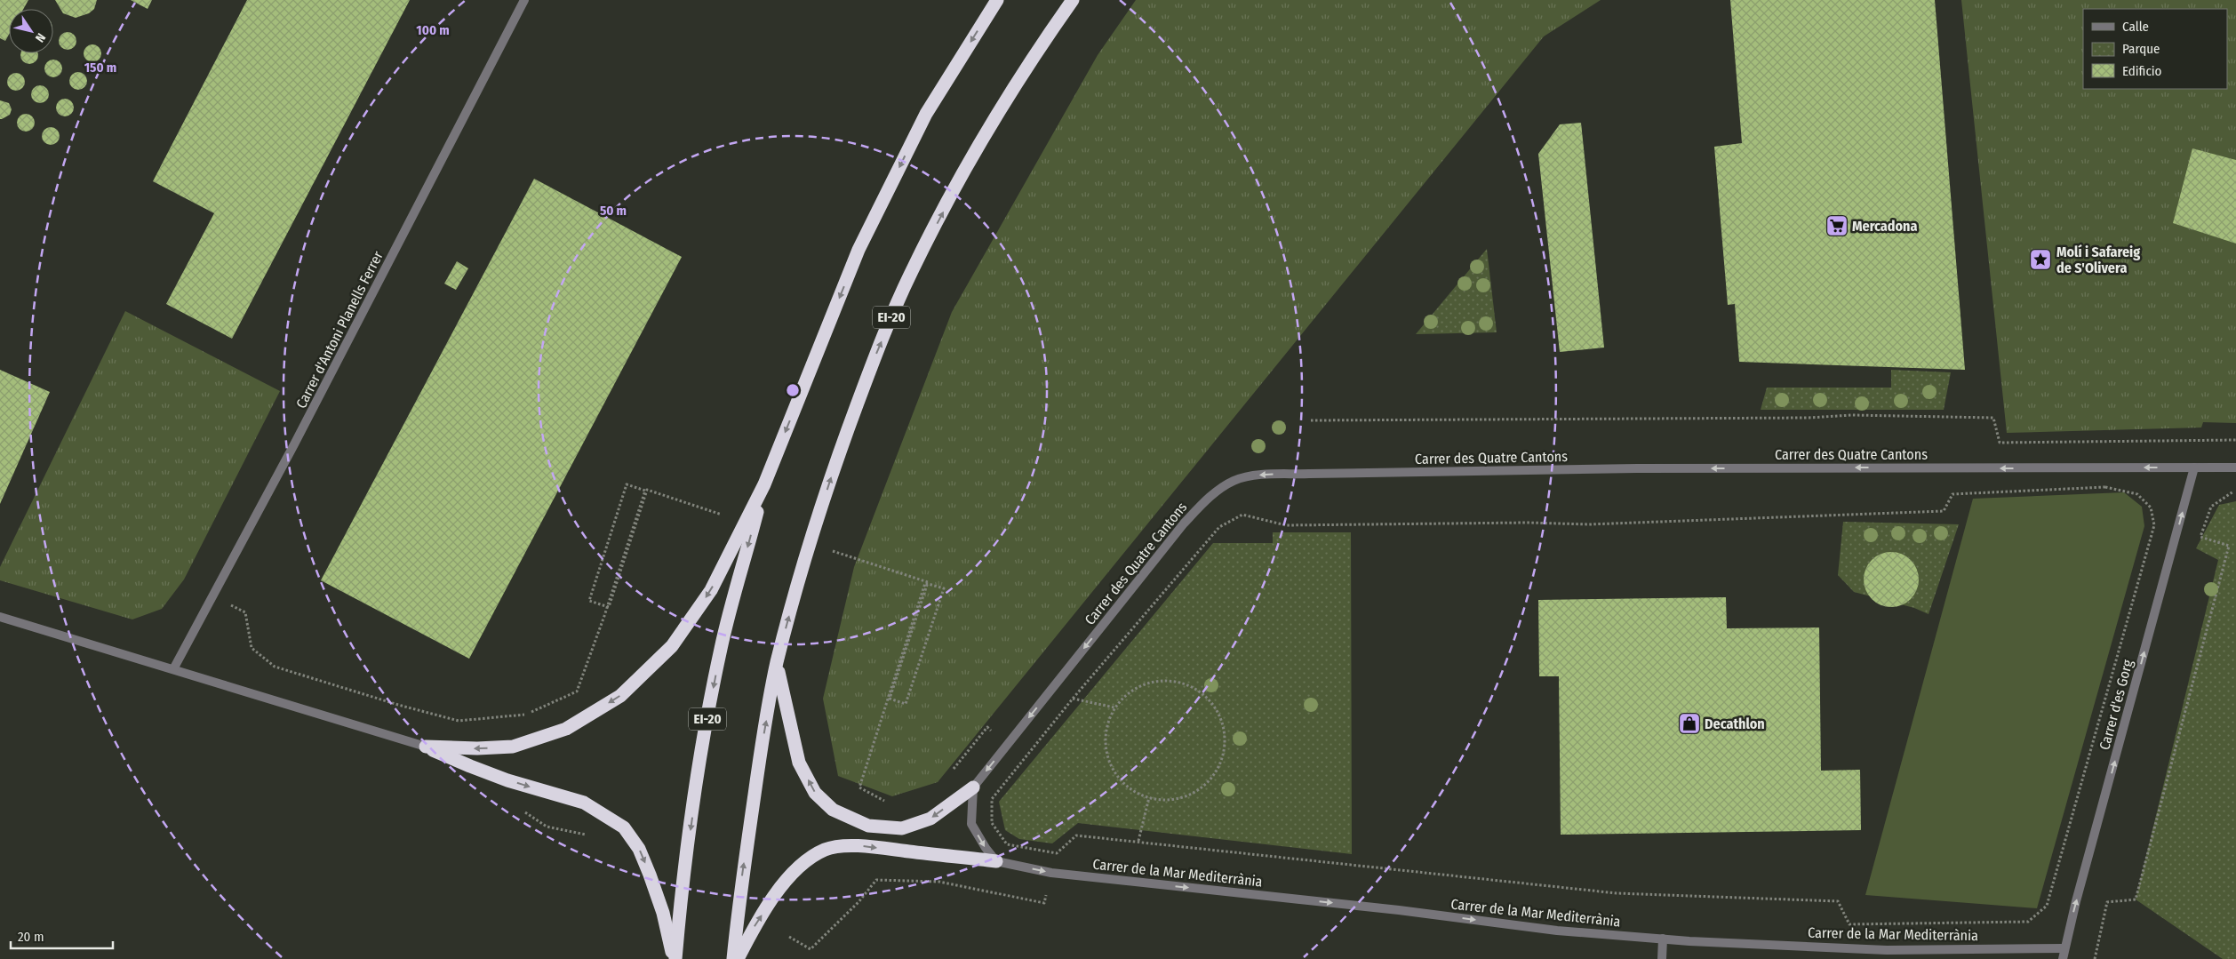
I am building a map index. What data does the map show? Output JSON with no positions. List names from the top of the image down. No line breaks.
{"streets":{"highway":["EI-20"],"street":["Carrer d'Antoni Planells Ferrer","Carrer des Quatre Cantons","Carrer d'es Gorg","Carrer de la Mar Mediterrània"]},"crossings":[["Carrer des Quatre Cantons","Carrer d'es Gorg"],["Carrer d'es Gorg","Carrer de la Mar Mediterrània"]],"one_way":["Carrer des Quatre Cantons","Carrer d'es Gorg","Carrer de la Mar Mediterrània"],"places":{"supermarket":["Mercadona"],"place":["Molí i Safareig de S'Olivera"],"shop":["Decathlon"]},"legend":["Calle","Parque","Edificio"],"scale_bar":"20 m","north":"bottom right","rings":["100 m","150 m","50 m"]}
